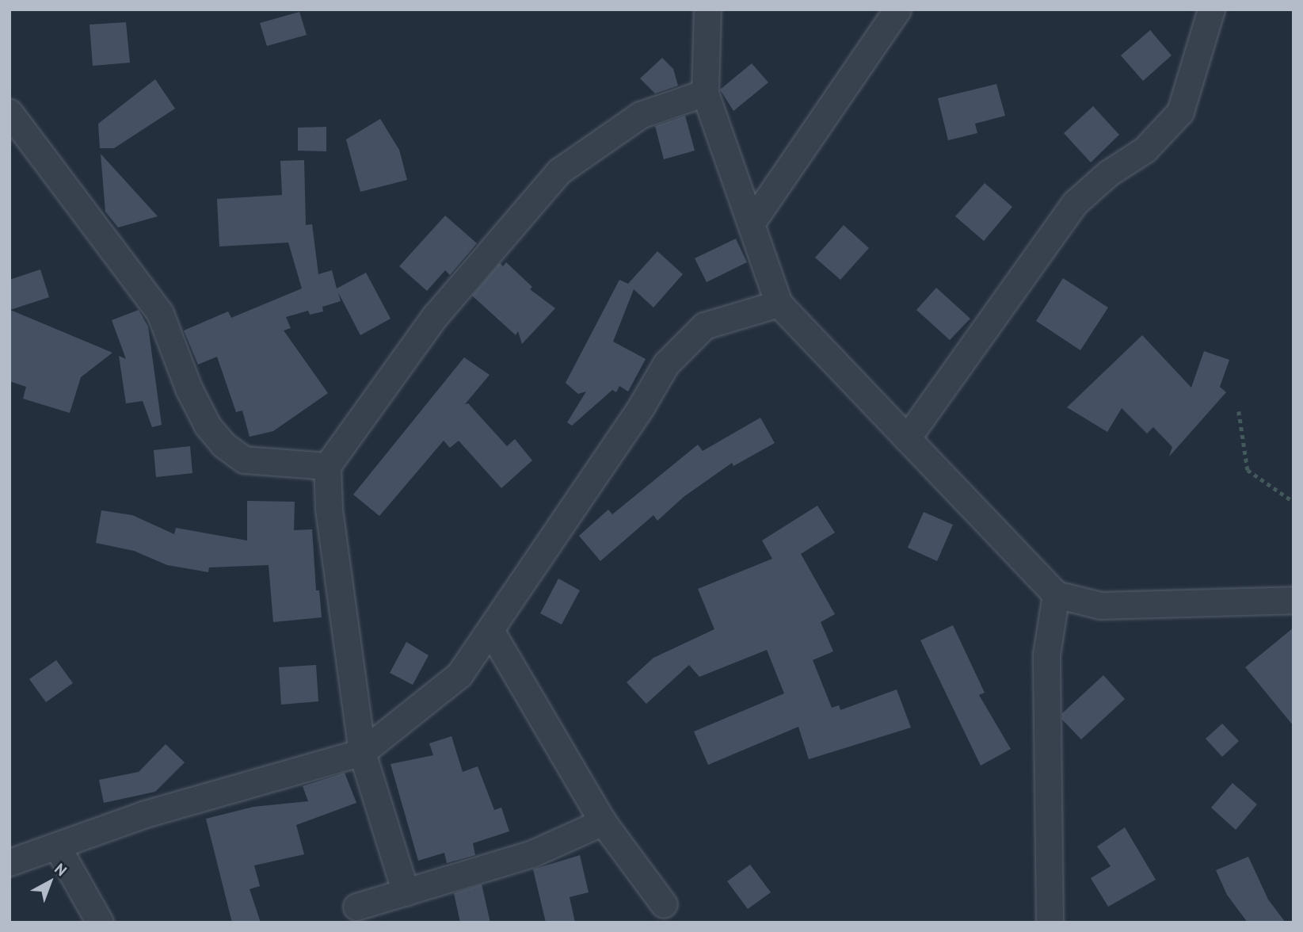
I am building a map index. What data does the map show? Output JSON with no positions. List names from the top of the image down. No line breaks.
{"north":"top right"}
